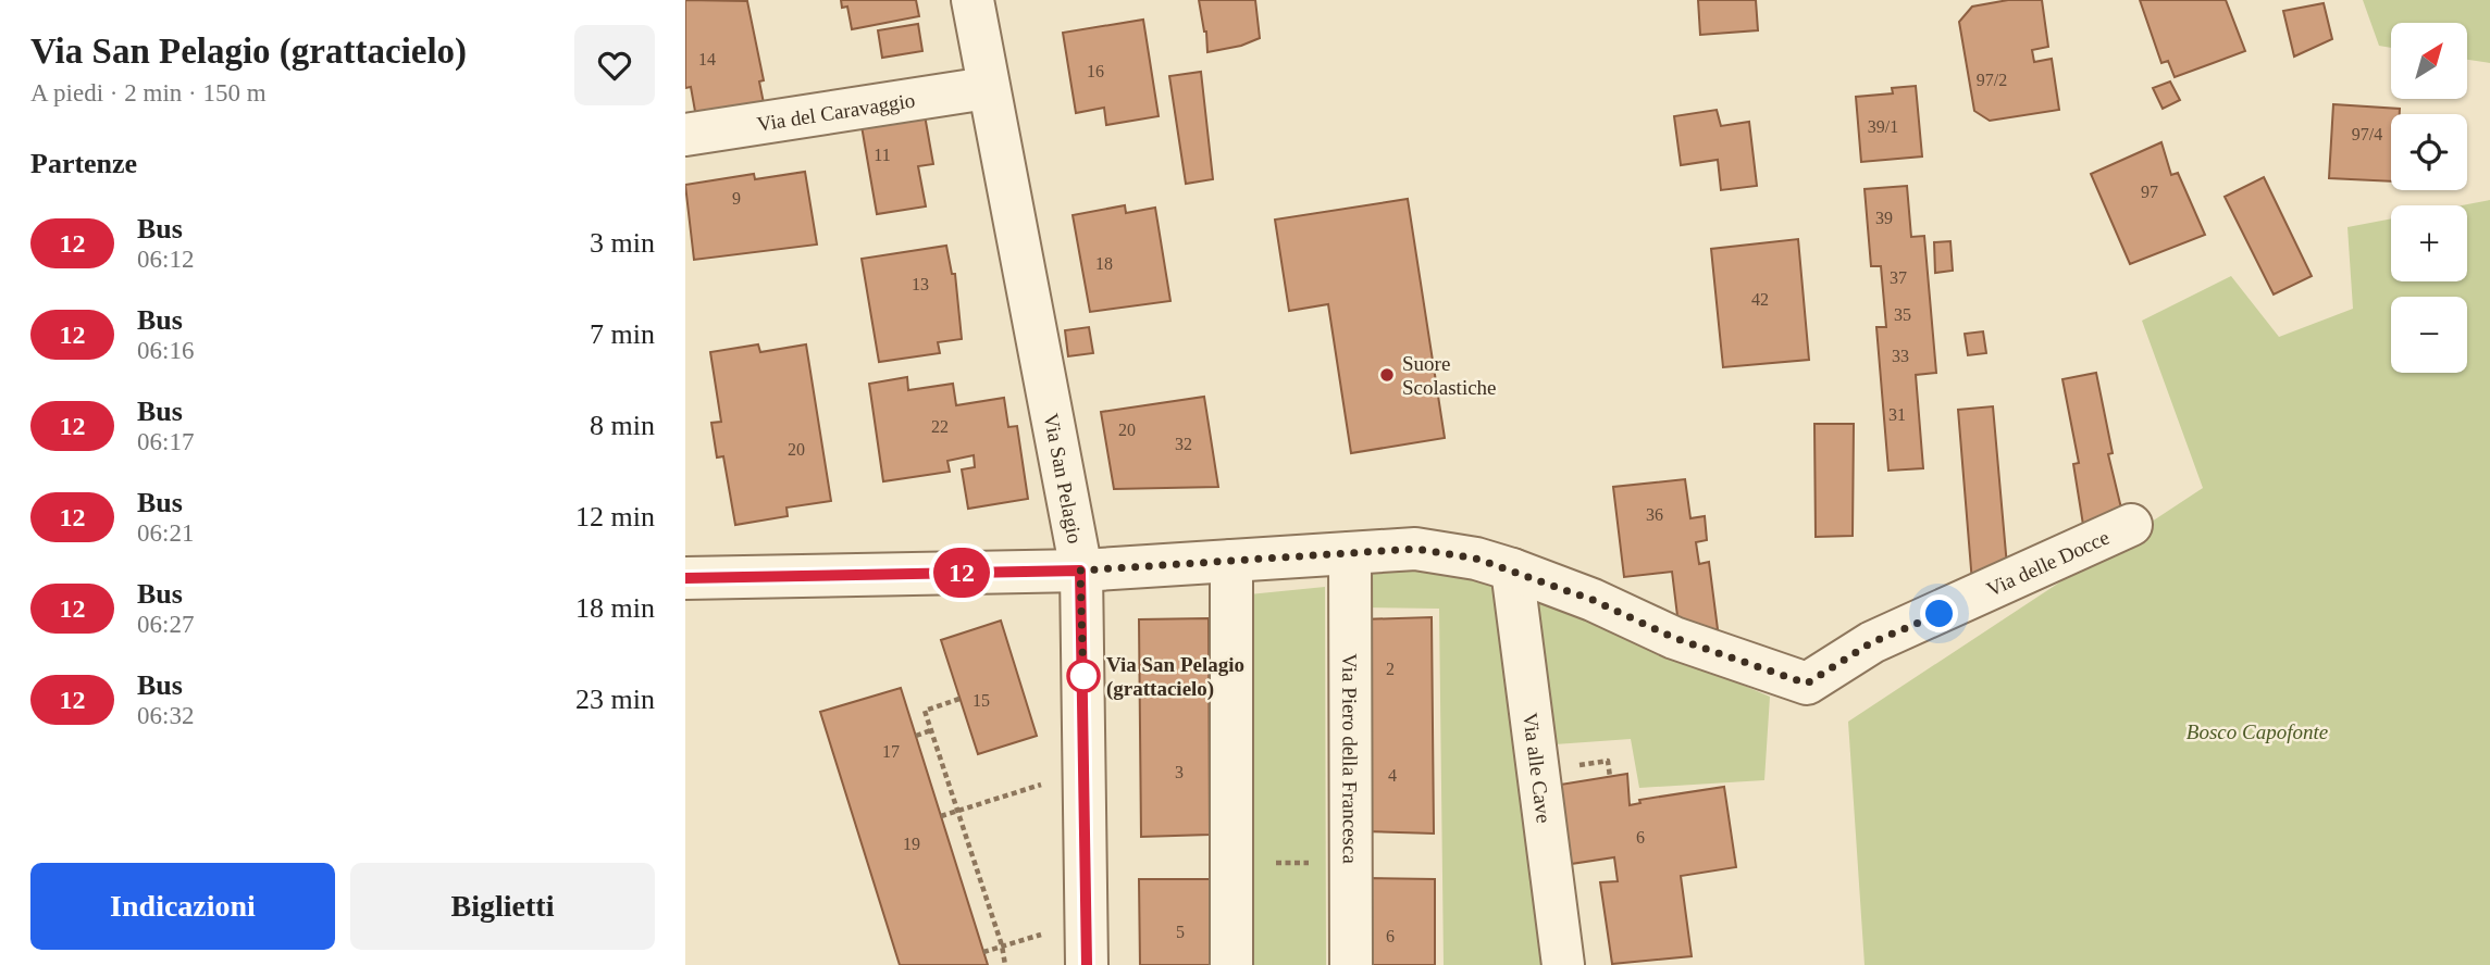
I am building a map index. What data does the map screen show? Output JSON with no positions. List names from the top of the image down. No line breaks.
{"streets":{"street":["Via del Caravaggio","Via San Pelagio","Via delle Docce","Via Piero della Francesca","Via alle Cave"]},"crossings":[["Via del Caravaggio","Via San Pelagio"],["Via San Pelagio","Via delle Docce"],["Via delle Docce","Via Piero della Francesca"],["Via delle Docce","Via alle Cave"]],"parks":["Bosco Capofonte"],"places":["Suore Scolastiche","Via San Pelagio (grattacielo)"],"lines":["bus line 12"],"house_numbers":["14","16","97/2","39/1","97/4","11","97","9","39","18","37","13","42","35","33","31","22","20","32","20","36","2","15","17","3","4","6","19","5","6"],"north":"top right","page":{"heading":[["Via San Pelagio (grattacielo)","A piedi · 2 min · 150 m"],"Partenze"],"on_map":"12","map_buttons":["+","−"],"list":[{"mark":"12","name":"Bus","note":"06:12","value":"3 min"},{"mark":"12","name":"Bus","note":"06:16","value":"7 min"},{"mark":"12","name":"Bus","note":"06:17","value":"8 min"},{"mark":"12","name":"Bus","note":"06:21","value":"12 min"},{"mark":"12","name":"Bus","note":"06:27","value":"18 min"},{"mark":"12","name":"Bus","note":"06:32","value":"23 min"}],"buttons":["Indicazioni","Biglietti"]}}
